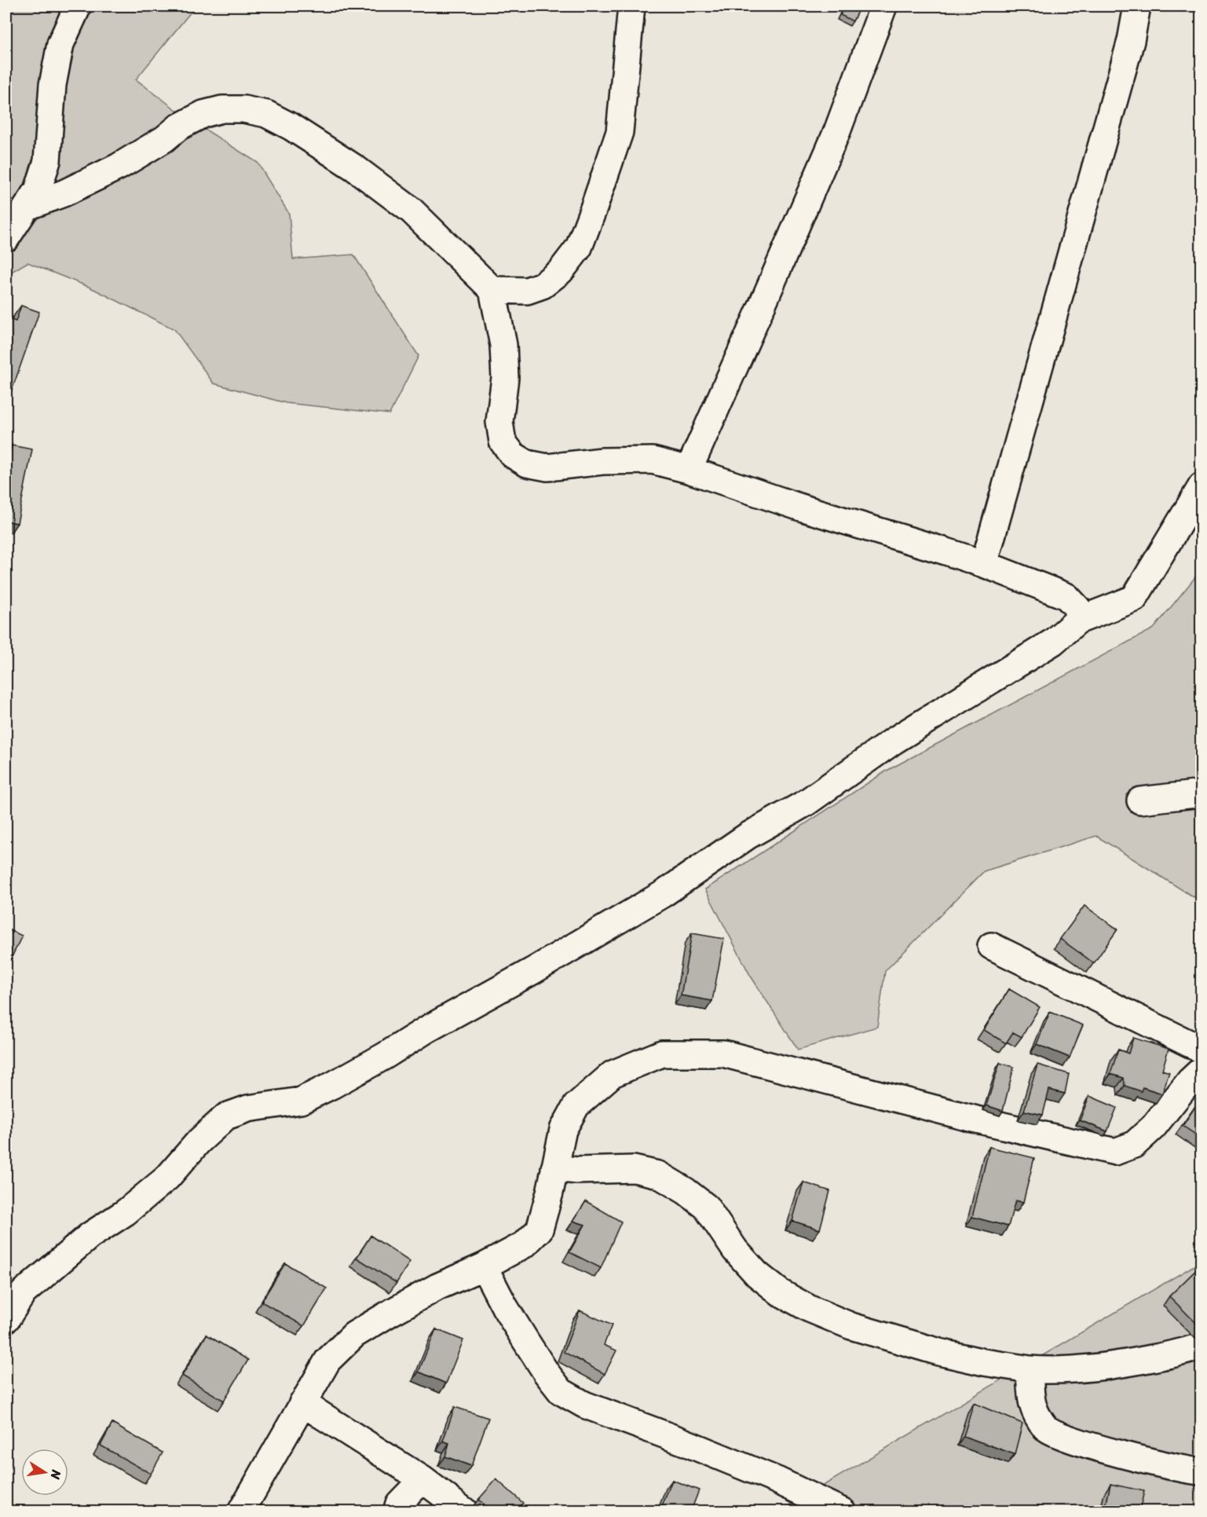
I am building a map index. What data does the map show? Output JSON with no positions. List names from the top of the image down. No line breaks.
{"north":"right"}
